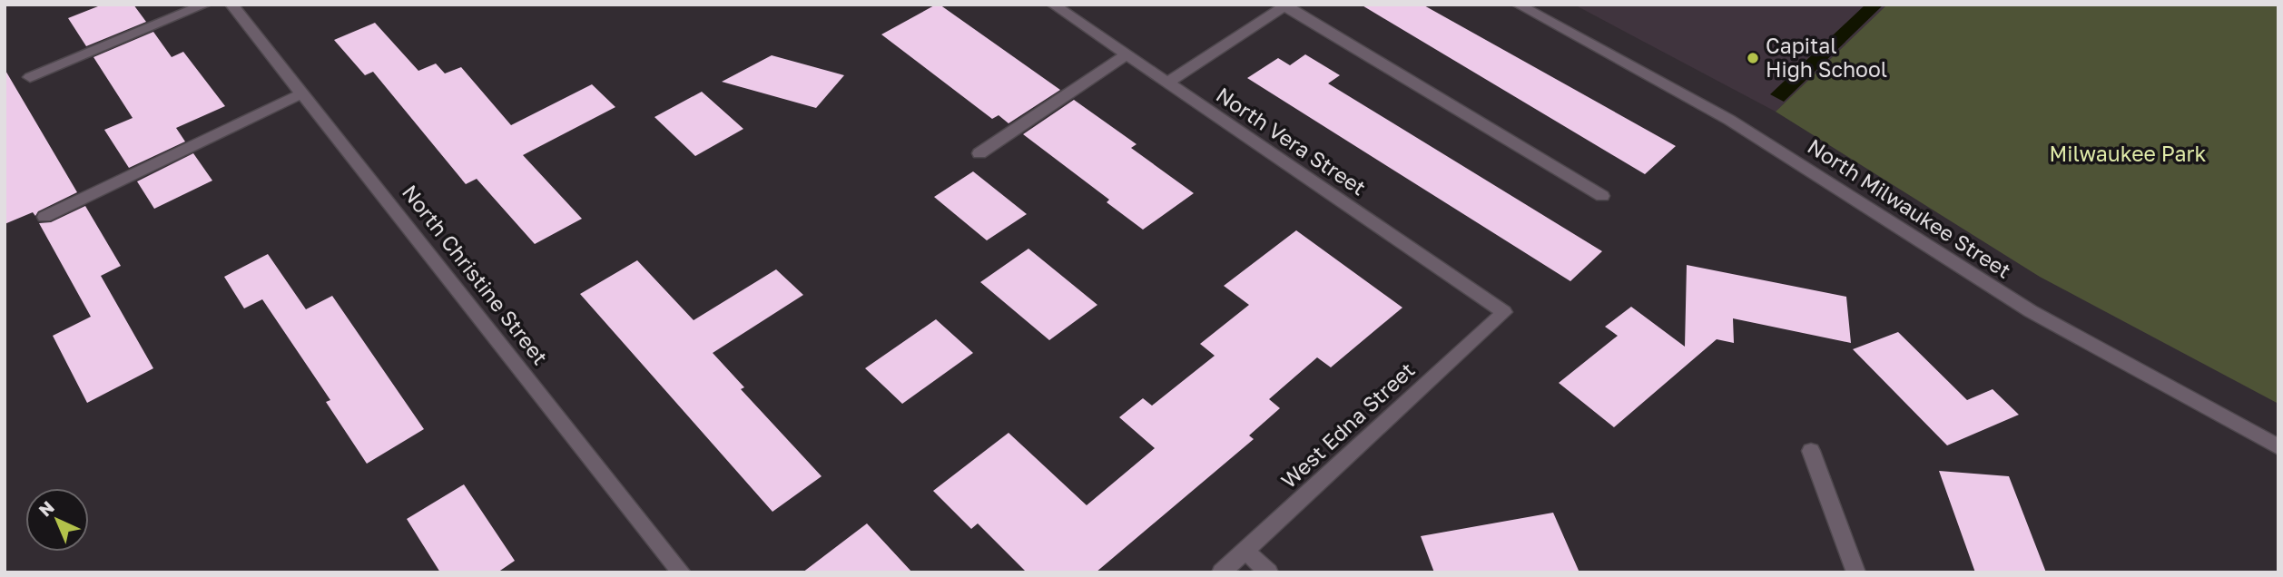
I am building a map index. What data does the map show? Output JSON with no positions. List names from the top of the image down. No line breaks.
{"streets":{"street":["North Vera Street","North Milwaukee Street","North Christine Street","West Edna Street"]},"crossings":[["North Vera Street","West Edna Street"]],"parks":["Milwaukee Park"],"places":["Capital High School"],"north":"top left"}
